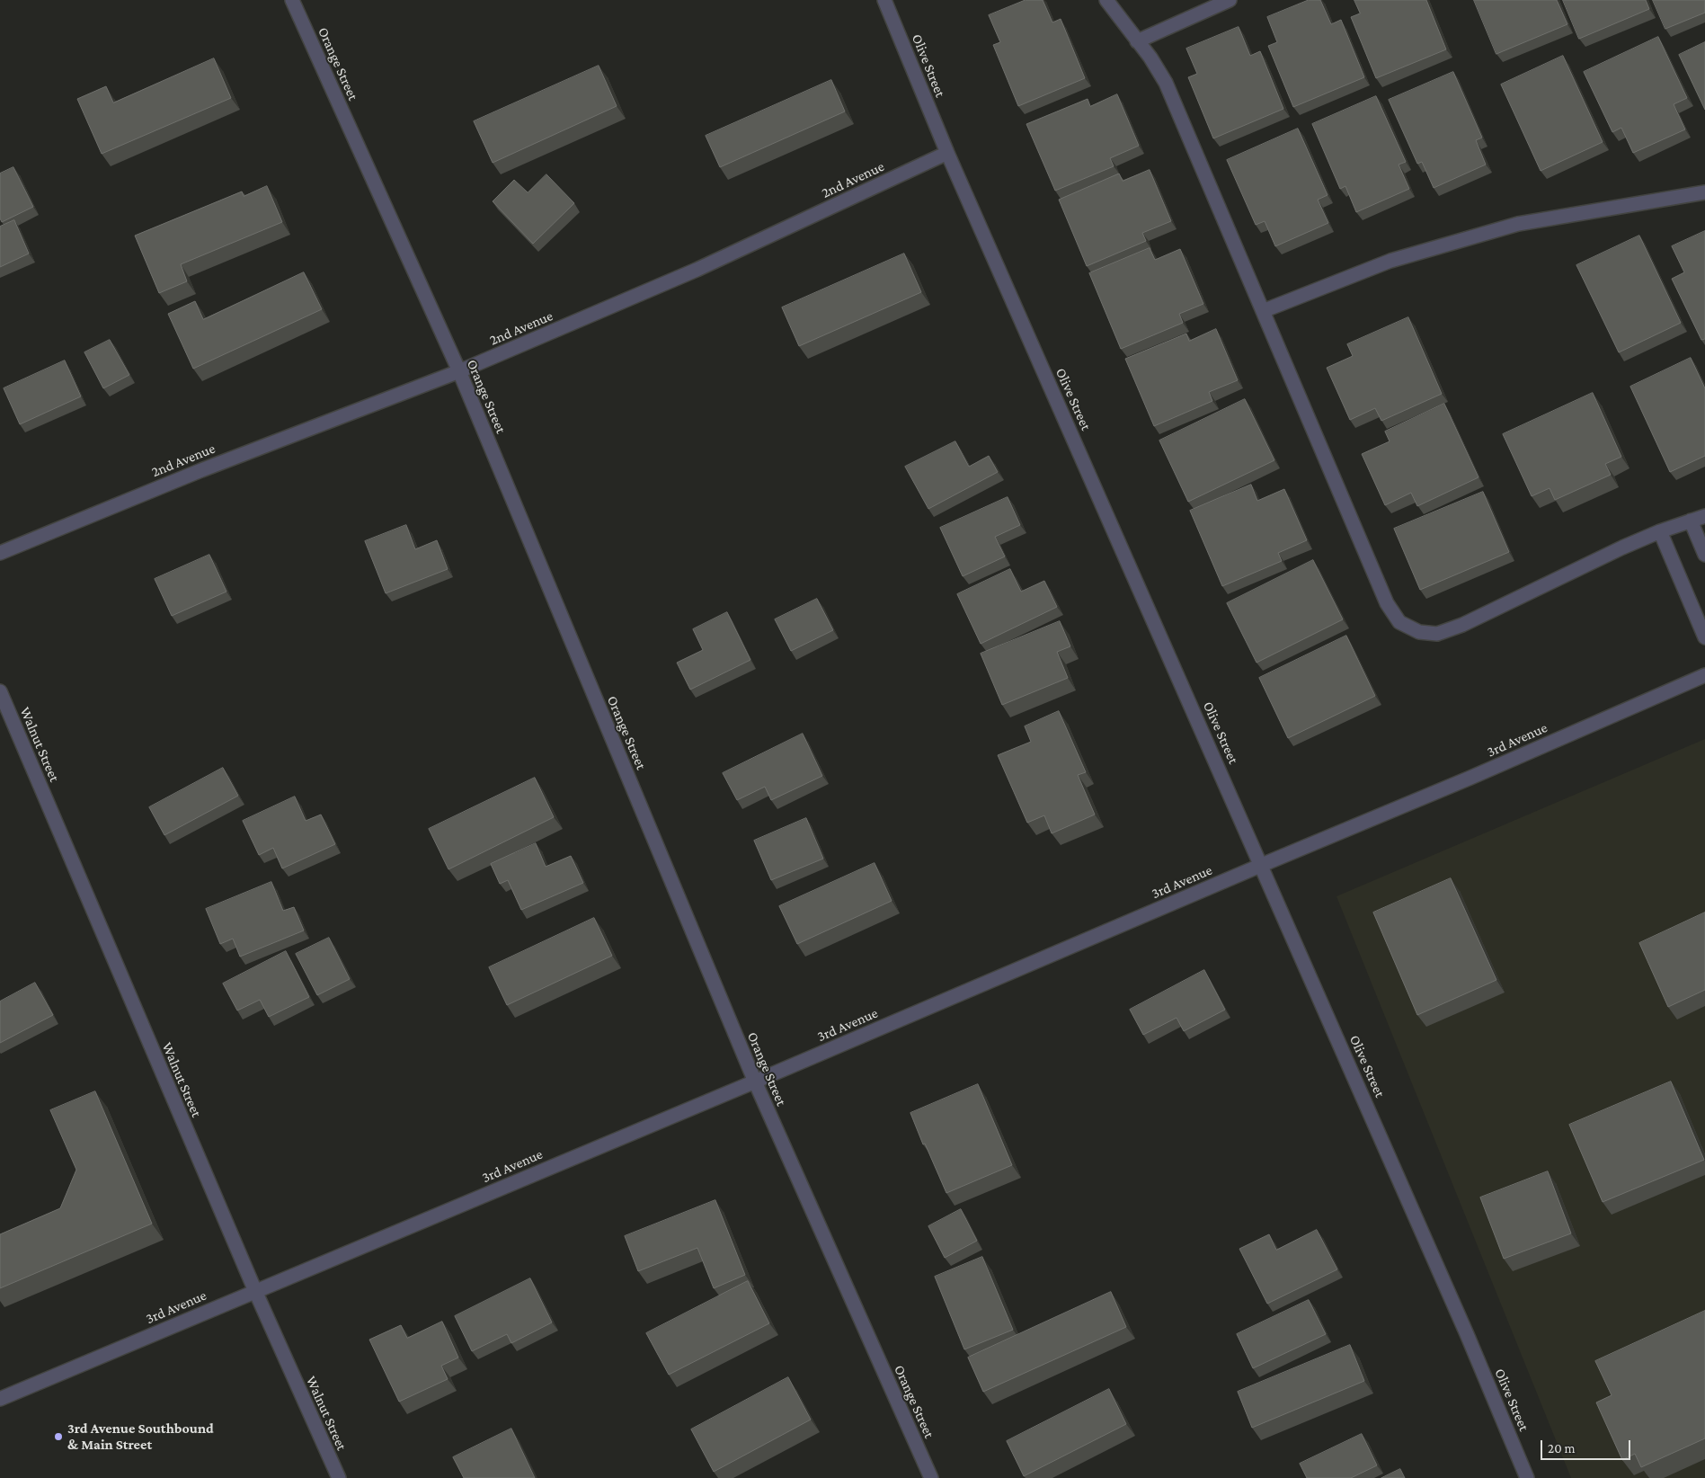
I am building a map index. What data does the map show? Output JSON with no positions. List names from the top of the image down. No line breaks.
{"streets":{"street":["Orange Street","Olive Street","2nd Avenue","3rd Avenue","Walnut Street"]},"crossings":[["Orange Street","2nd Avenue"],["Orange Street","3rd Avenue"],["Olive Street","2nd Avenue"],["Olive Street","3rd Avenue"],["3rd Avenue","Walnut Street"]],"places":["3rd Avenue Southbound & Main Street"],"scale_bar":"20 m"}
